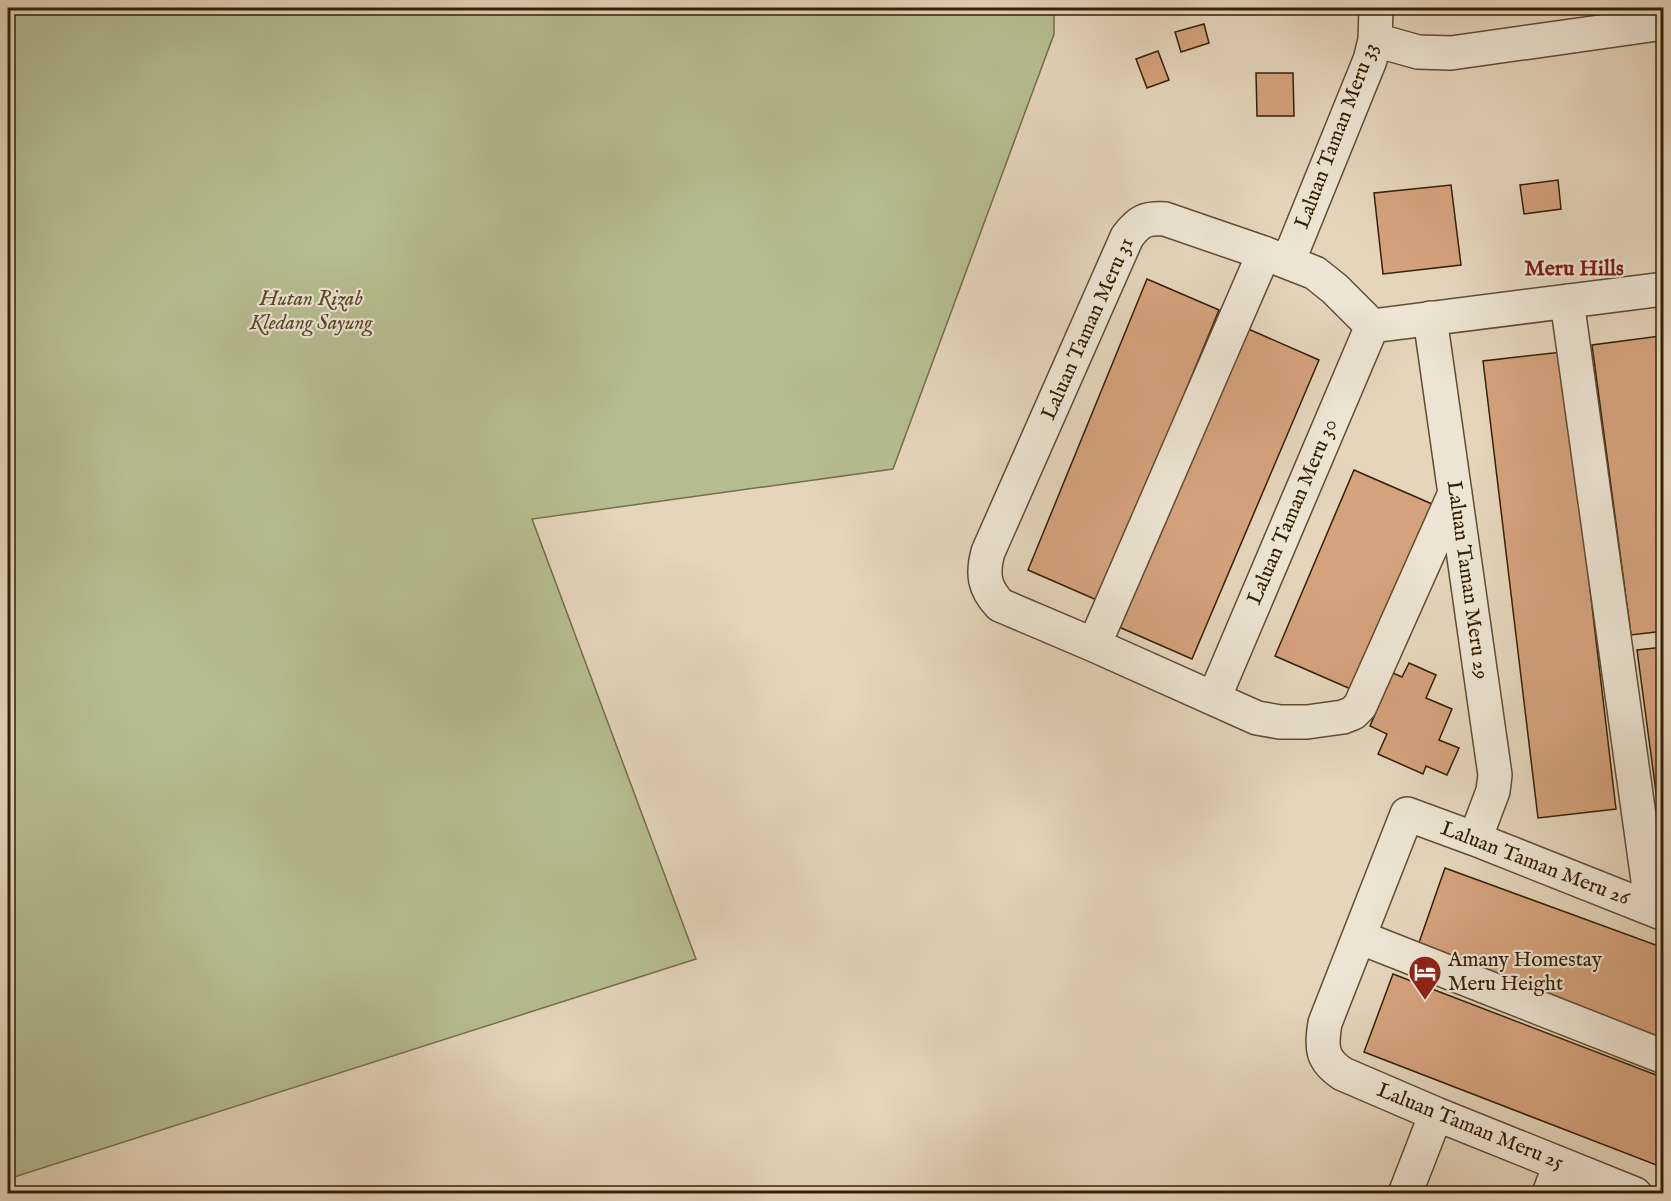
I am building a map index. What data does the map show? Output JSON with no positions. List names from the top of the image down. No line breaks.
{"streets":{"street":["Laluan Taman Meru 33","Laluan Taman Meru 31","Laluan Taman Meru 30","Laluan Taman Meru 29","Laluan Taman Meru 26","Laluan Taman Meru 25"]},"crossings":[["Laluan Taman Meru 33","Laluan Taman Meru 31"],["Laluan Taman Meru 31","Laluan Taman Meru 30"],["Laluan Taman Meru 29","Laluan Taman Meru 26"],["Laluan Taman Meru 26","Laluan Taman Meru 25"]],"districts":["Meru Hills"],"parks":["Hutan Rizab Kledang Sayung"],"places":{"hotel":["Amany Homestay Meru Height"]}}
